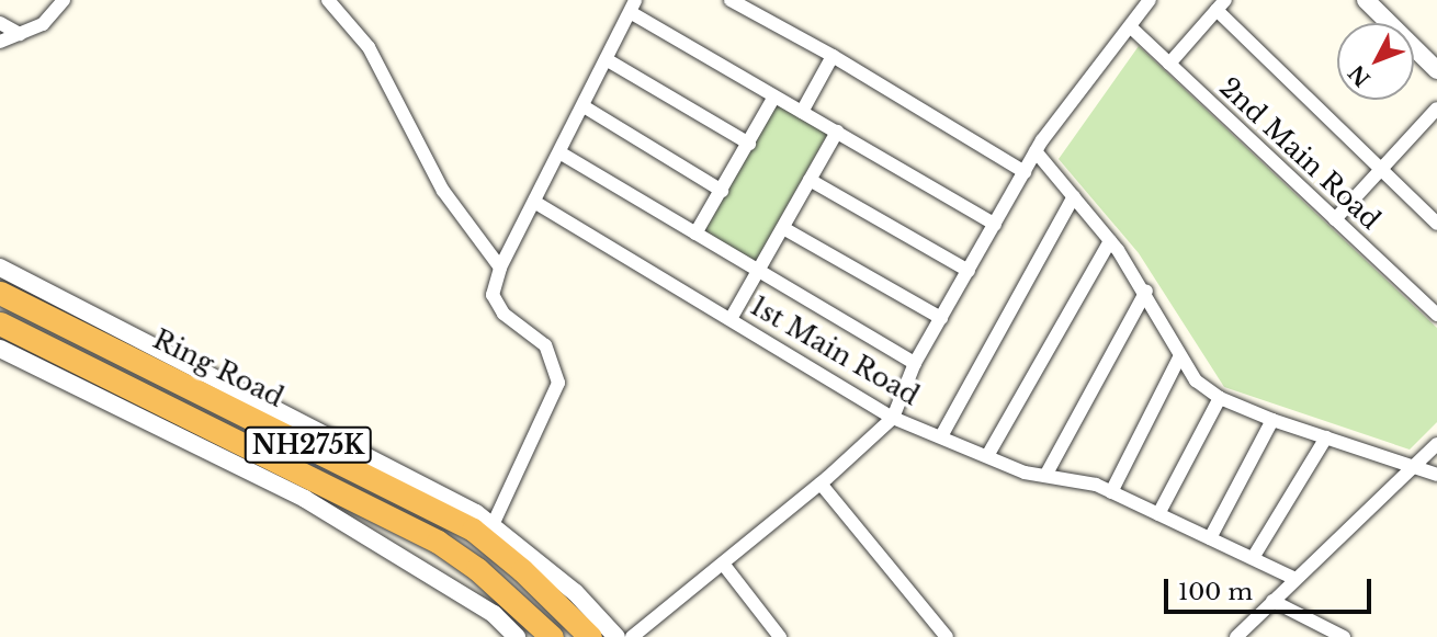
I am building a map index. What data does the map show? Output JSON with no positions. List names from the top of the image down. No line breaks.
{"streets":{"highway":["Ring Road","NH275K"],"street":["2nd Main Road","1st Main Road"]},"scale_bar":"100 m","north":"bottom left"}
